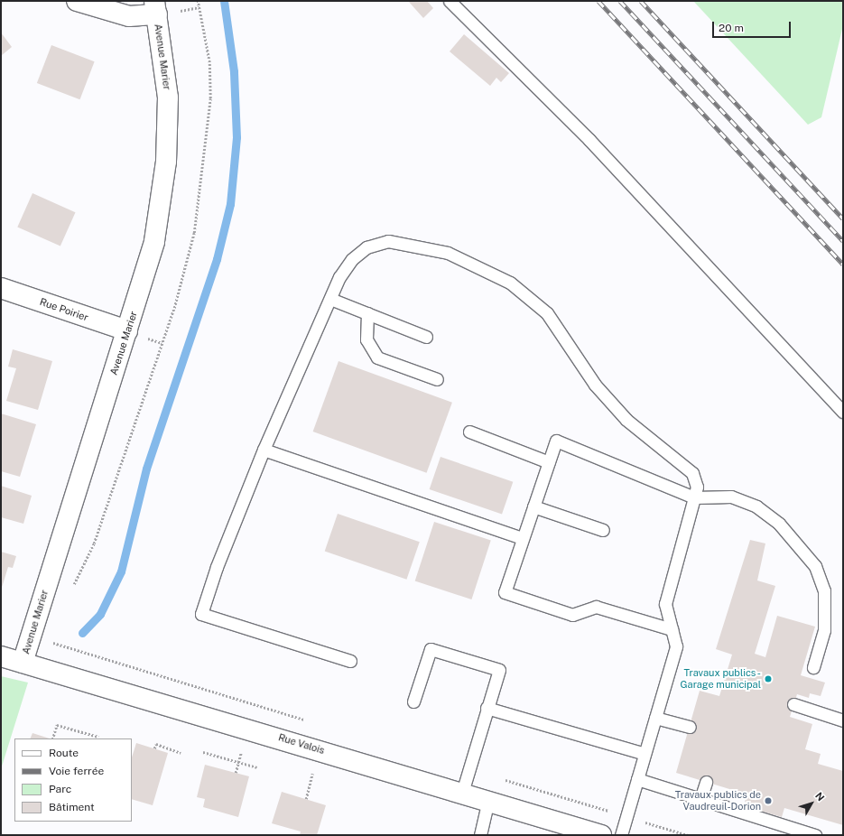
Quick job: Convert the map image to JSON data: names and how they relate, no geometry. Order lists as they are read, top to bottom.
{
  "streets": {
    "street": ["Avenue Marier", "Rue Poirier", "Rue Valois"]
  },
  "crossings": [
    ["Avenue Marier", "Rue Poirier"],
    ["Avenue Marier", "Rue Valois"]
  ],
  "places": ["Travaux publics - Garage municipal", "Travaux publics de Vaudreuil-Dorion"],
  "legend": [
    "Route",
    "Voie ferrée",
    "Parc",
    "Bâtiment"
  ],
  "scale_bar": "20 m",
  "north": "top right"
}
